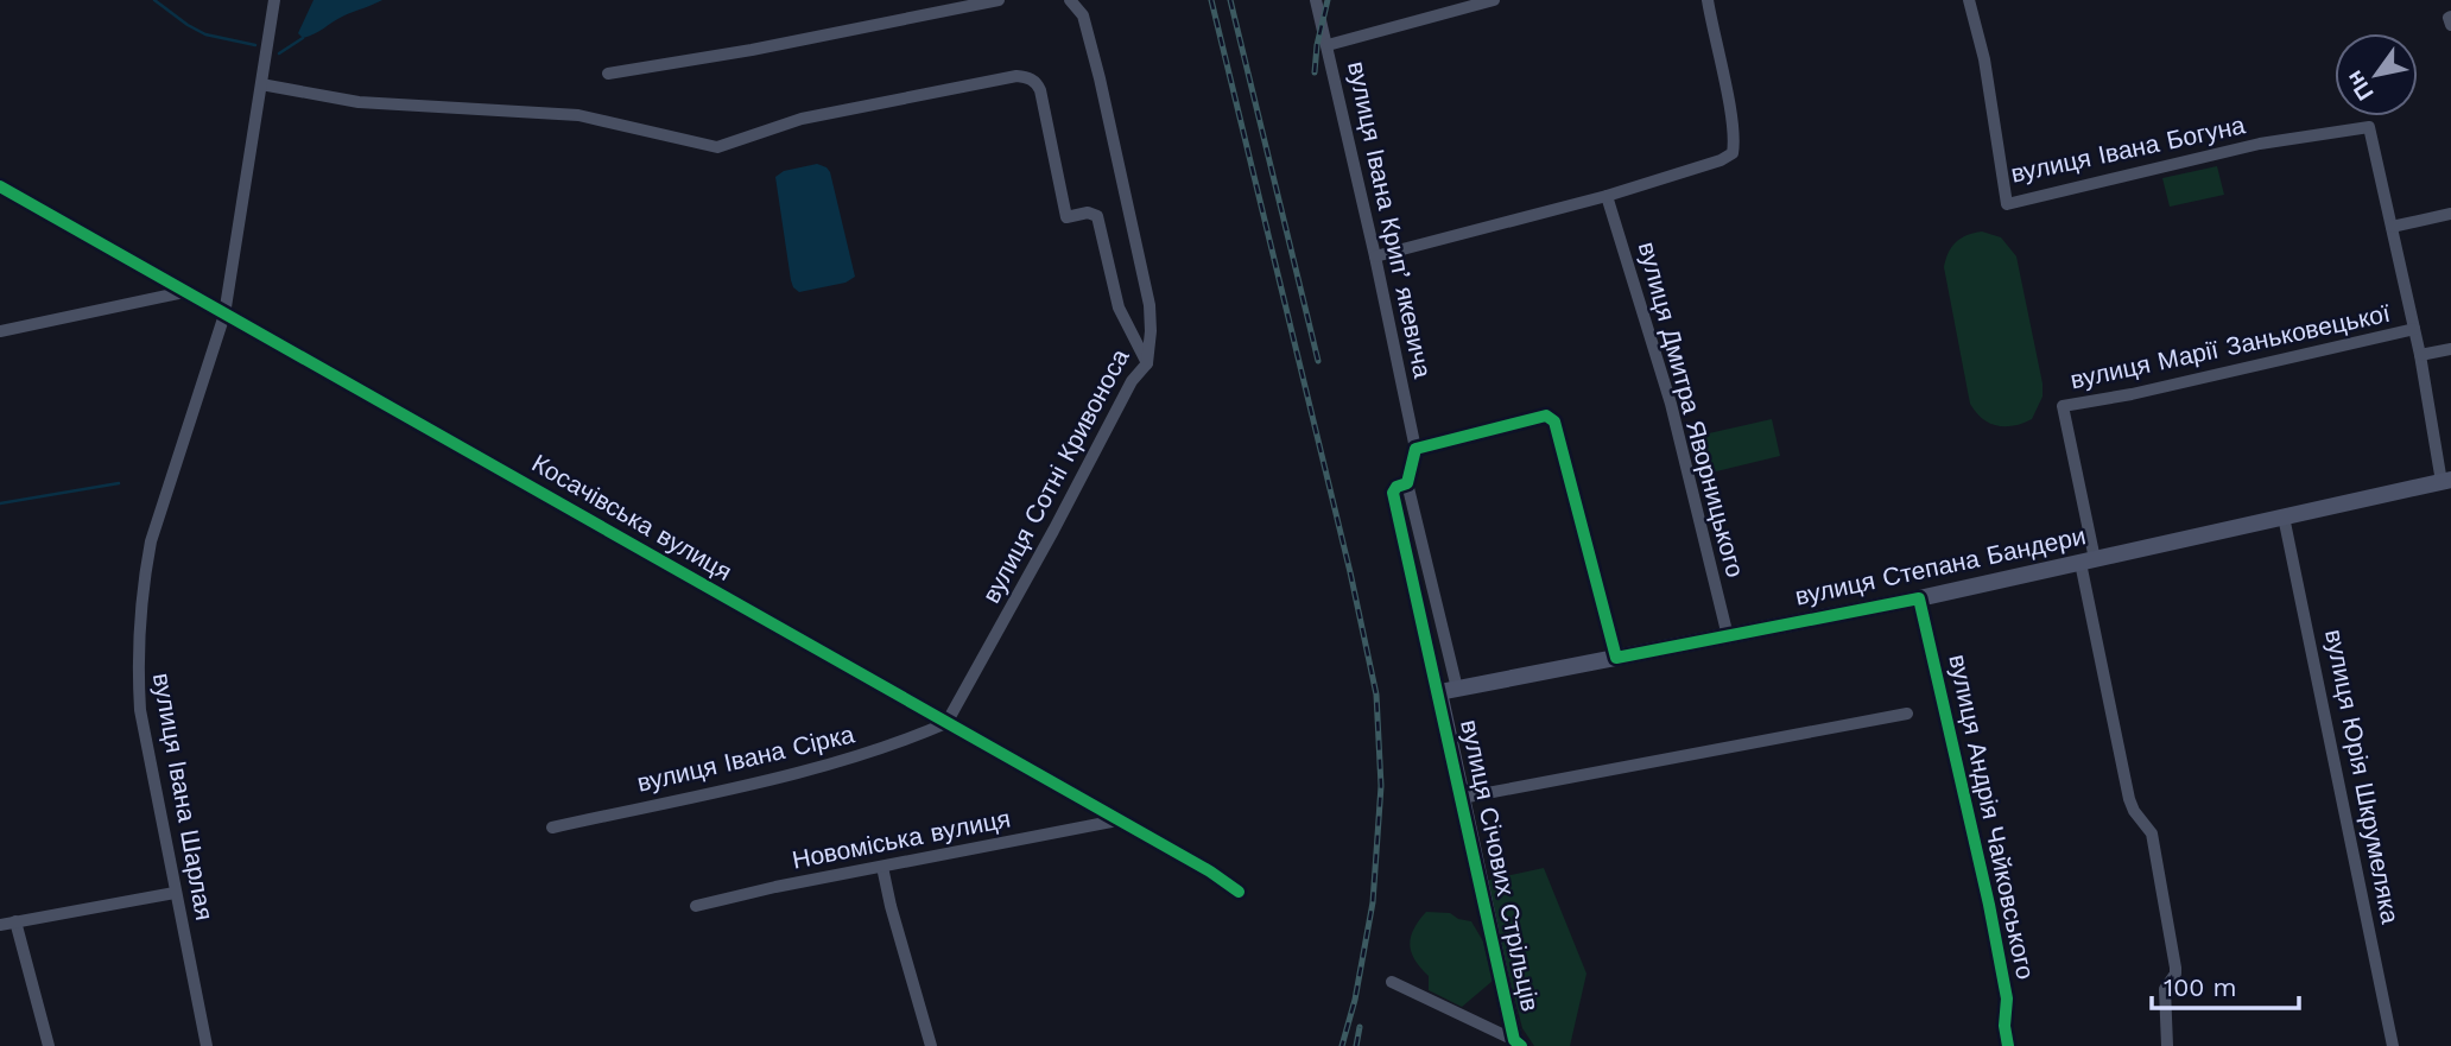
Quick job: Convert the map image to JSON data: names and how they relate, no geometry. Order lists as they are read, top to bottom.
{
  "streets": {
    "street": [
      "вулиця Івана Богуна",
      "вулиця Івана Крипʼякевича",
      "вулиця Марії Заньковецької",
      "вулиця Дмитра Яворницького",
      "вулиця Сотні Кривоноса",
      "Косачівська вулиця",
      "вулиця Степана Бандери",
      "вулиця Івана Сірка",
      "вулиця Юрія Шкрумеляка",
      "вулиця Івана Шарлая",
      "вулиця Андрія Чайковського",
      "Новоміська вулиця",
      "вулиця Січових Стрільців"
    ]
  },
  "crossings": [
    ["вулиця Марії Заньковецької", "вулиця Степана Бандери"],
    ["вулиця Дмитра Яворницького", "вулиця Степана Бандери"],
    ["вулиця Сотні Кривоноса", "Косачівська вулиця"],
    ["вулиця Сотні Кривоноса", "вулиця Івана Сірка"],
    ["Косачівська вулиця", "вулиця Івана Сірка"],
    ["Косачівська вулиця", "вулиця Івана Шарлая"],
    ["Косачівська вулиця", "Новоміська вулиця"],
    ["вулиця Степана Бандери", "вулиця Юрія Шкрумеляка"],
    ["вулиця Степана Бандери", "вулиця Андрія Чайковського"],
    ["вулиця Степана Бандери", "вулиця Січових Стрільців"]
  ],
  "scale_bar": "100 m",
  "north": "bottom left"
}
